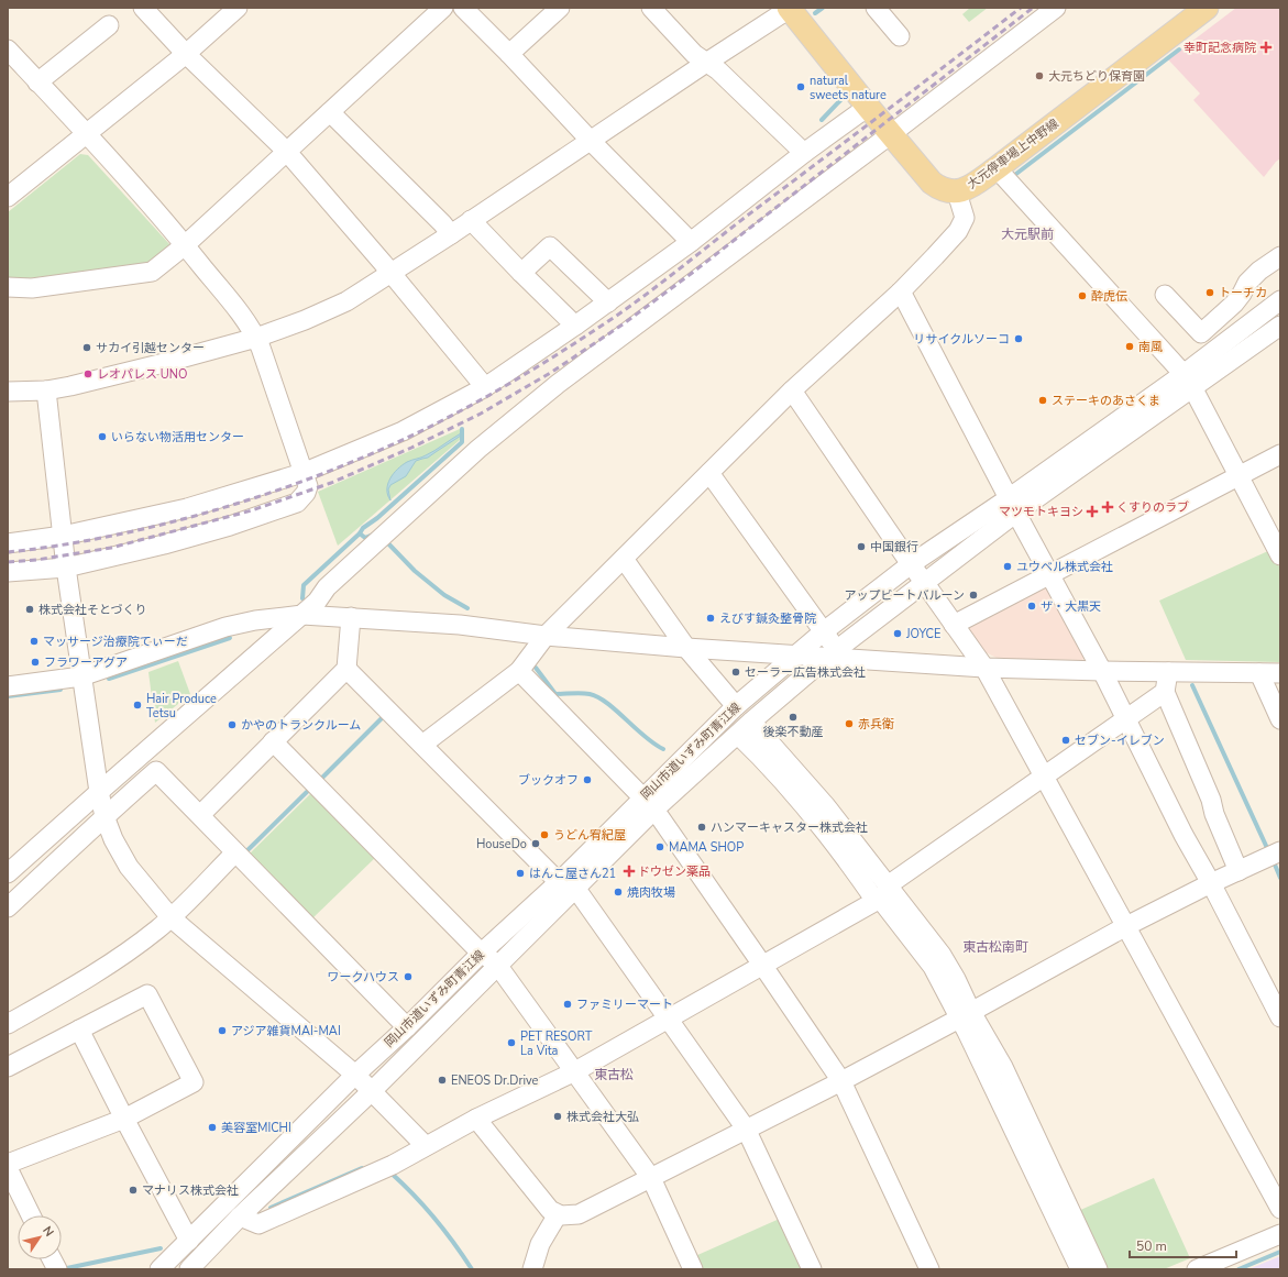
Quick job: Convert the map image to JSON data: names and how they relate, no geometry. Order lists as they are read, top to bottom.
{
  "streets": {
    "main road": ["大元停車場上中野線"],
    "street": ["岡山市道いずみ町青江線"]
  },
  "districts": ["大元駅前", "東古松南町", "東古松"],
  "places": {
    "health": [
      "幸町記念病院",
      "くすりのラブ",
      "マツモトキヨシ",
      "ドウゼン薬品"
    ],
    "other": [
      "大元ちどり保育園",
      "natural sweets nature",
      "トーチカ",
      "酔虎伝",
      "リサイクルソーコ",
      "南風",
      "サカイ引越センター",
      "レオパレス UNO",
      "ステーキのあさくま",
      "いらない物活用センター",
      "中国銀行",
      "ユウベル株式会社",
      "アップビートバルーン",
      "ザ・大黒天",
      "株式会社そとづくり",
      "えびす鍼灸整骨院",
      "JOYCE",
      "マッサージ治療院てぃーだ",
      "フラワーアグア",
      "セーラー広告株式会社",
      "Hair Produce Tetsu",
      "後楽不動産",
      "赤兵衛",
      "かやのトランクルーム",
      "セブン-イレブン",
      "ブックオフ",
      "ハンマーキャスター株式会社",
      "うどん宥紀屋",
      "HouseDo",
      "MAMA SHOP",
      "はんこ屋さん21",
      "焼肉牧場",
      "ワークハウス",
      "ファミリーマート",
      "アジア雑貨MAI-MAI",
      "PET RESORT La Vita",
      "ENEOS Dr.Drive",
      "株式会社大弘",
      "美容室MICHI",
      "マナリス株式会社"
    ]
  },
  "scale_bar": "50 m",
  "north": "top right"
}
